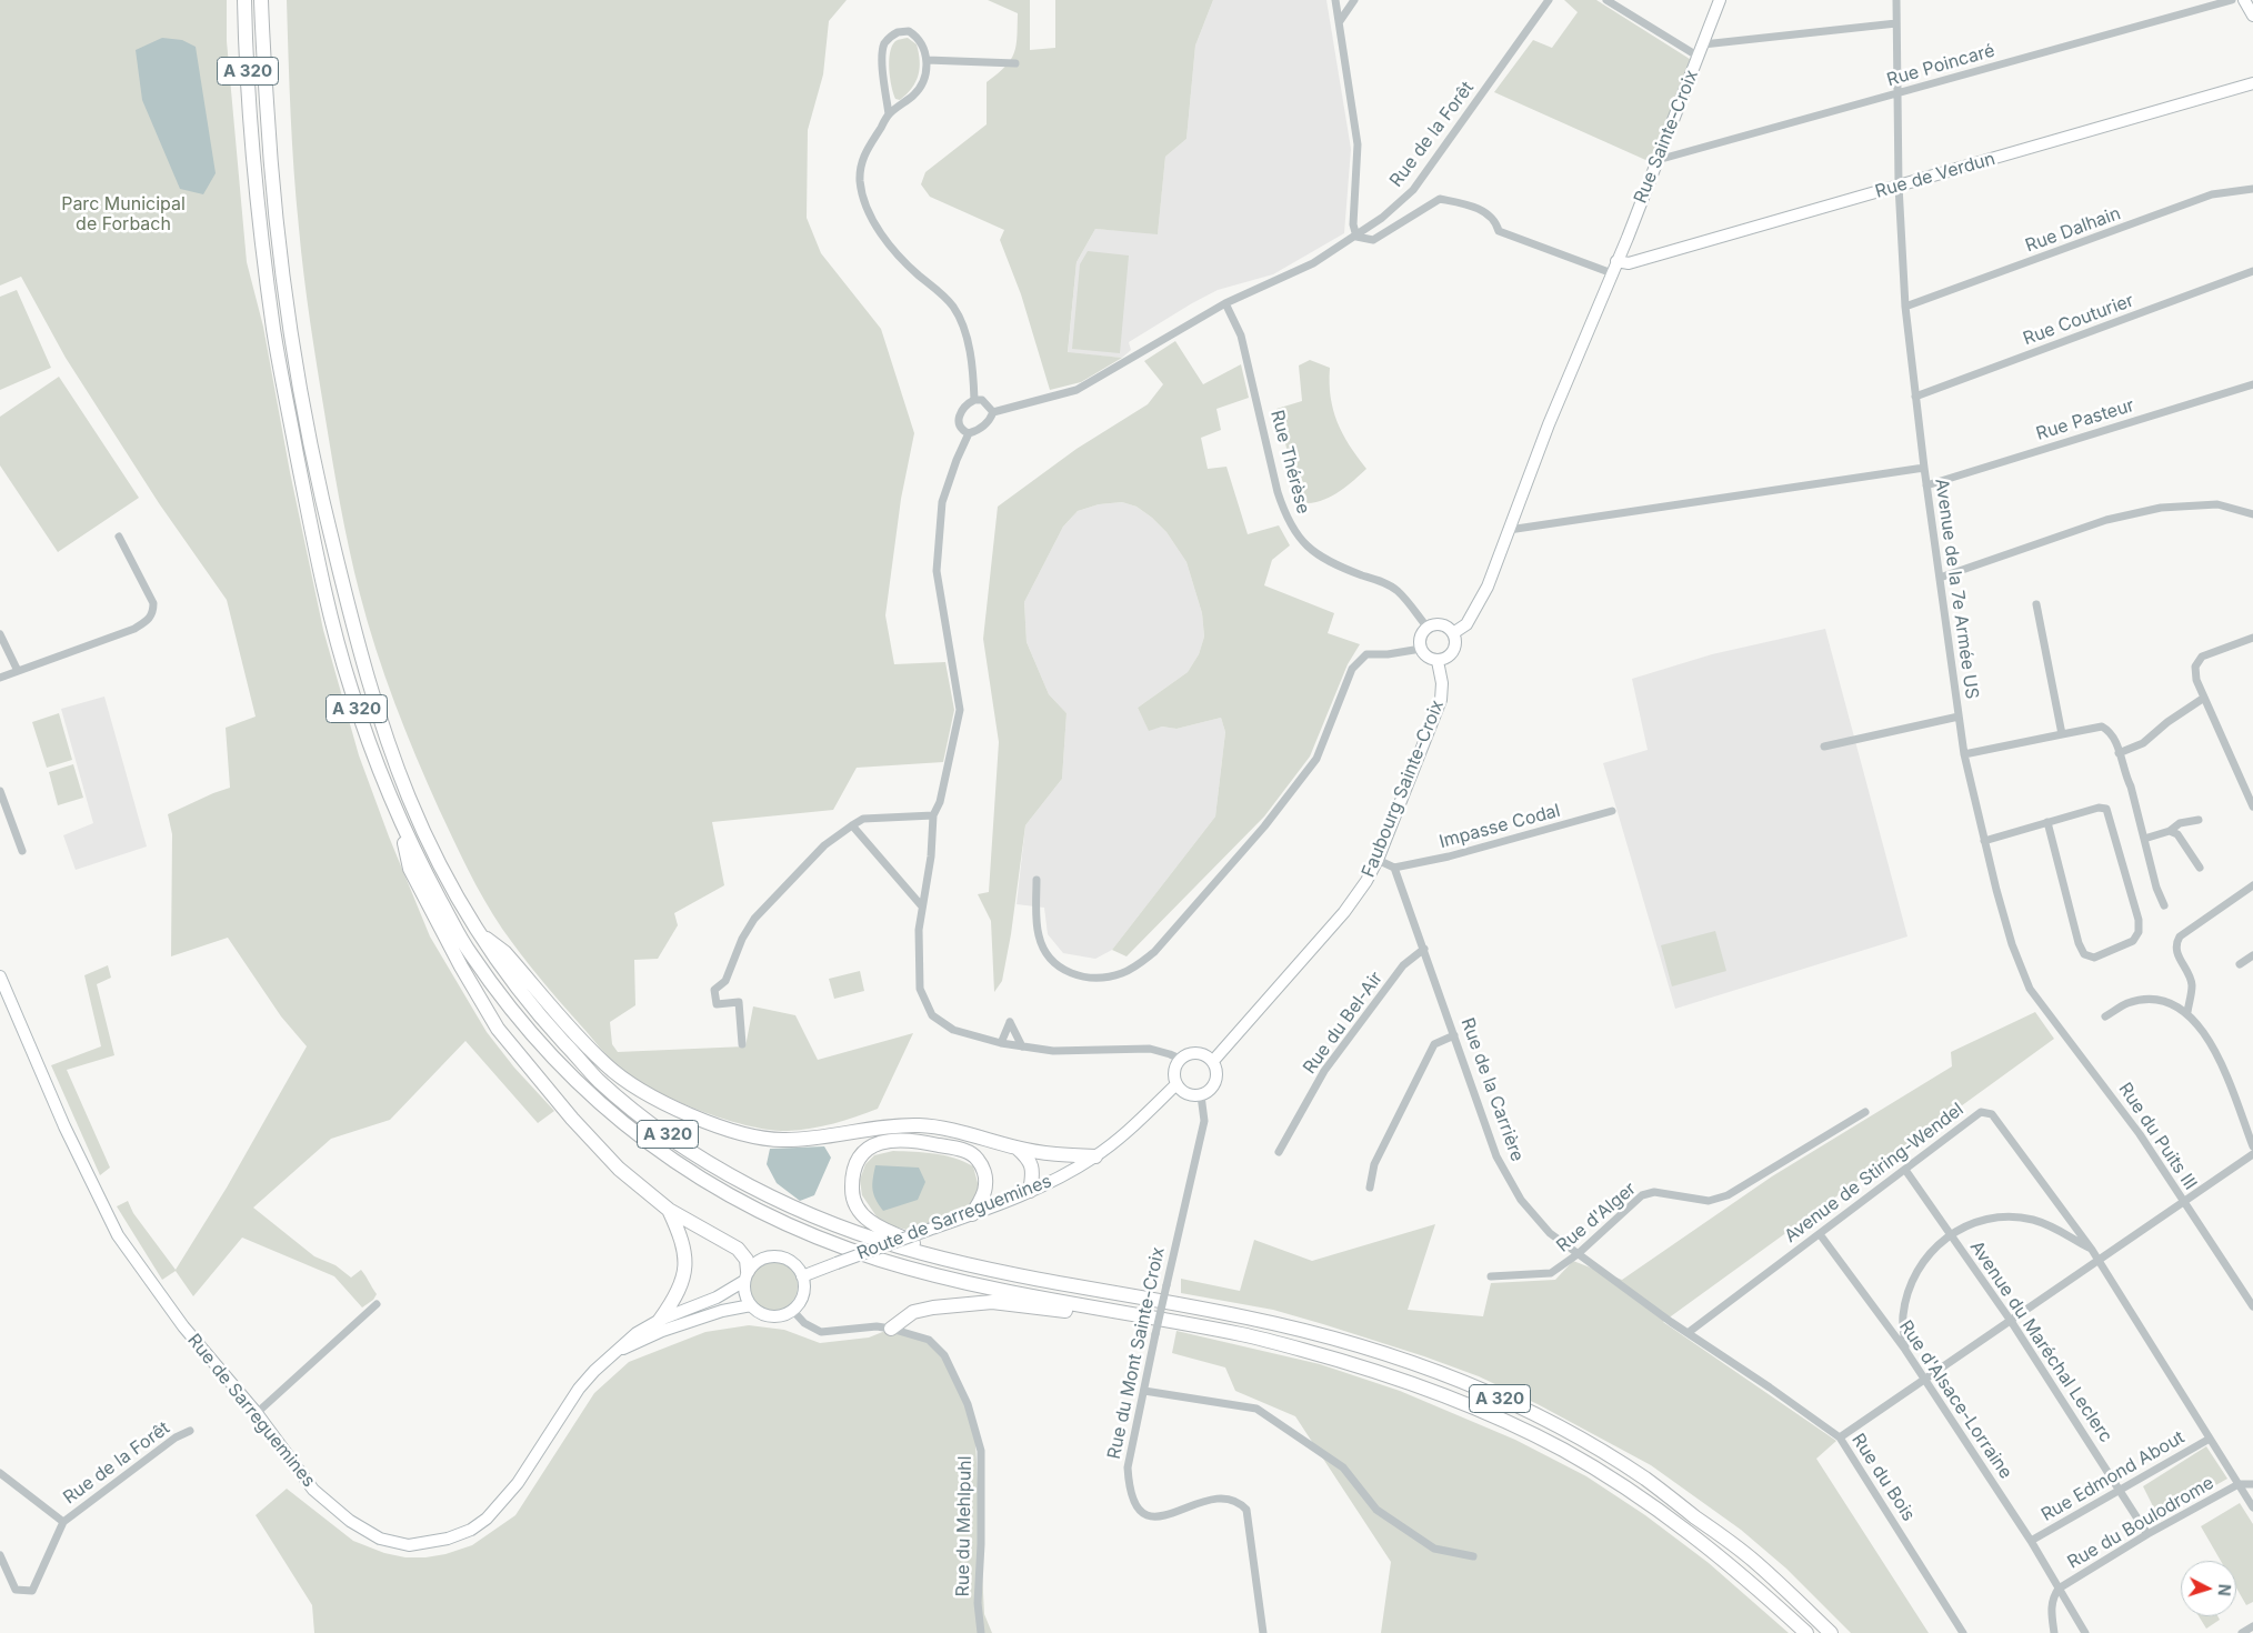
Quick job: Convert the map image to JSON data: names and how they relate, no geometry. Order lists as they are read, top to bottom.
{
  "streets": {
    "highway": ["A 320"],
    "main road": [
      "Rue Sainte-Croix",
      "Rue de Verdun",
      "Faubourg Sainte-Croix",
      "Route de Sarreguemines",
      "Rue de Sarreguemines"
    ],
    "street": [
      "Rue Poincaré",
      "Rue de la Forêt",
      "Rue Dalhain",
      "Rue Couturier",
      "Rue Pasteur",
      "Rue Thérèse",
      "Avenue de la 7e Armée US",
      "Impasse Codal",
      "Rue du Bel-Air",
      "Rue de la Carrière",
      "Rue du Puits III",
      "Avenue de Stiring-Wendel",
      "Rue d'Alger",
      "Avenue du Maréchal Leclerc",
      "Rue du Mont Sainte-Croix",
      "Rue d'Alsace-Lorraine",
      "Rue Edmond About",
      "Rue du Bois",
      "Rue du Boulodrome",
      "Rue du Mehlpuhl"
    ]
  },
  "crossings": [
    ["Rue Poincaré", "Rue Sainte-Croix"],
    ["Rue Poincaré", "Avenue de la 7e Armée US"],
    ["Rue de la Forêt", "Rue Thérèse"],
    ["Rue Sainte-Croix", "Rue de Verdun"],
    ["Rue de Verdun", "Avenue de la 7e Armée US"],
    ["Rue Dalhain", "Avenue de la 7e Armée US"],
    ["Rue Couturier", "Avenue de la 7e Armée US"],
    ["Rue Pasteur", "Avenue de la 7e Armée US"],
    ["Rue Thérèse", "Faubourg Sainte-Croix"],
    ["Avenue de la 7e Armée US", "Rue du Puits III"],
    ["Faubourg Sainte-Croix", "Route de Sarreguemines"],
    ["Faubourg Sainte-Croix", "Rue du Mont Sainte-Croix"],
    ["Impasse Codal", "Rue de la Carrière"],
    ["Rue du Bel-Air", "Rue de la Carrière"],
    ["Rue de la Carrière", "Avenue de Stiring-Wendel"],
    ["Rue de la Carrière", "Rue d'Alger"],
    ["Rue de la Carrière", "Rue du Bois"],
    ["Avenue de Stiring-Wendel", "Avenue du Maréchal Leclerc"],
    ["Avenue de Stiring-Wendel", "Rue d'Alsace-Lorraine"],
    ["Avenue de Stiring-Wendel", "Rue Edmond About"],
    ["Avenue de Stiring-Wendel", "Rue du Bois"],
    ["Avenue de Stiring-Wendel", "Rue du Boulodrome"],
    ["Route de Sarreguemines", "Rue du Mont Sainte-Croix"],
    ["Route de Sarreguemines", "Rue du Mehlpuhl"],
    ["Avenue du Maréchal Leclerc", "Rue Edmond About"],
    ["Avenue du Maréchal Leclerc", "Rue du Boulodrome"],
    ["Rue d'Alsace-Lorraine", "Rue Edmond About"],
    ["Rue d'Alsace-Lorraine", "Rue du Boulodrome"]
  ],
  "parks": ["Parc Municipal de Forbach"],
  "north": "right"
}
